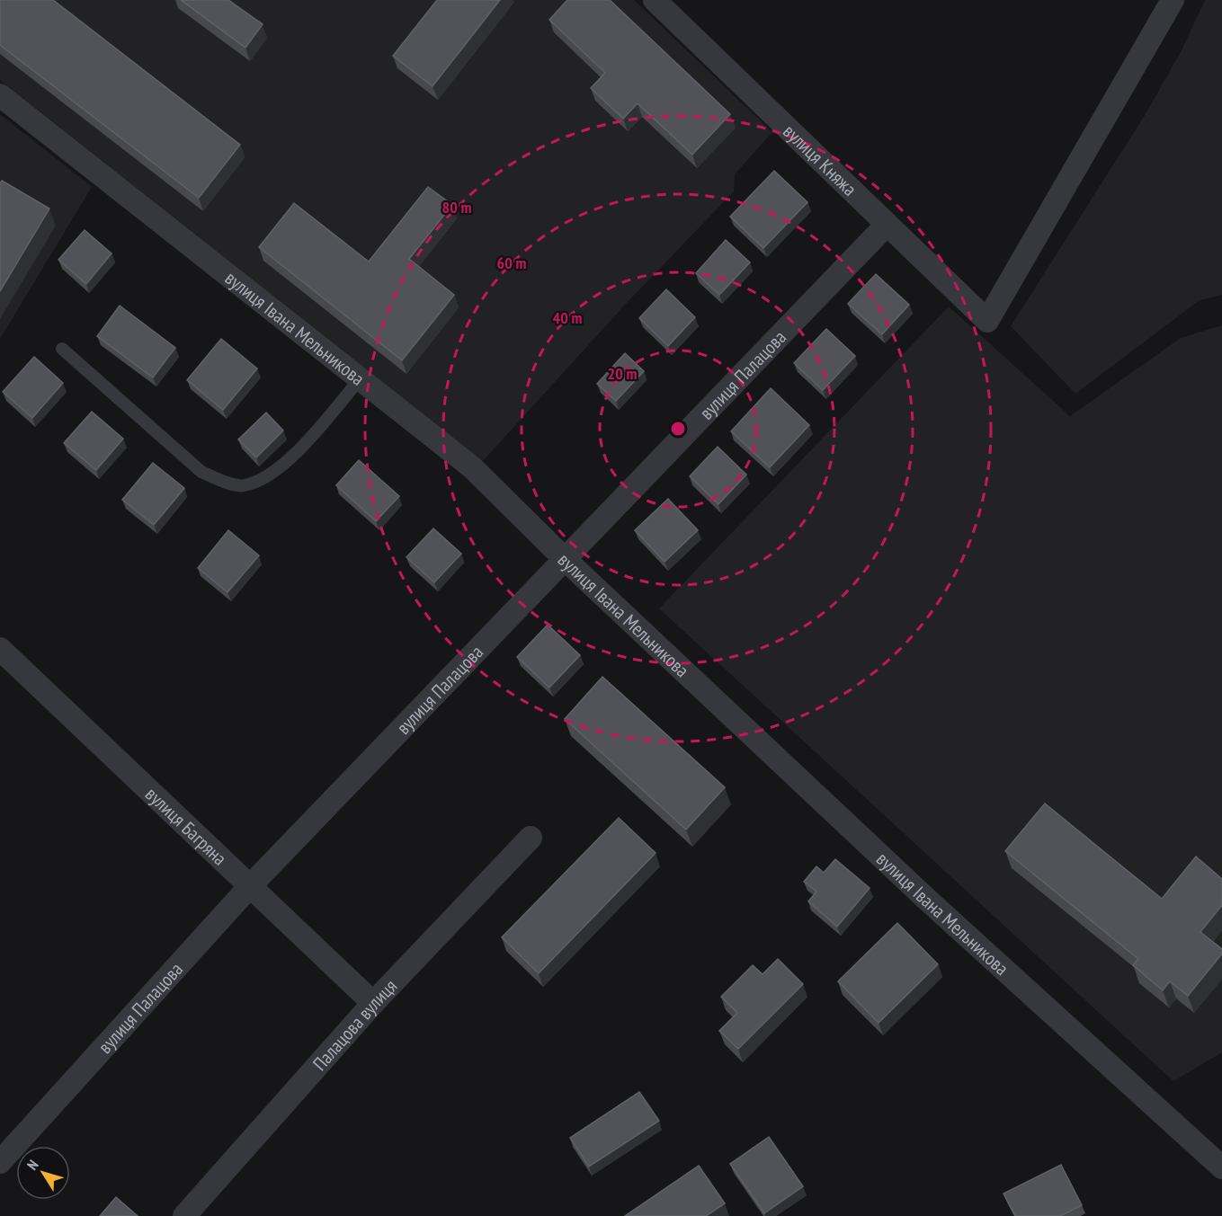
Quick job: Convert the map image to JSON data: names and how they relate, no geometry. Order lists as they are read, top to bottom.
{
  "streets": {
    "street": [
      "вулиця Княжа",
      "вулиця Івана Мельникова",
      "вулиця Палацова",
      "вулиця Багряна",
      "Палацова вулиця"
    ]
  },
  "crossings": [
    ["вулиця Княжа", "вулиця Палацова"],
    ["вулиця Івана Мельникова", "вулиця Палацова"],
    ["вулиця Палацова", "вулиця Багряна"],
    ["вулиця Багряна", "Палацова вулиця"]
  ],
  "north": "top left",
  "rings": [
    "80 m",
    "60 m",
    "40 m",
    "20 m"
  ]
}
